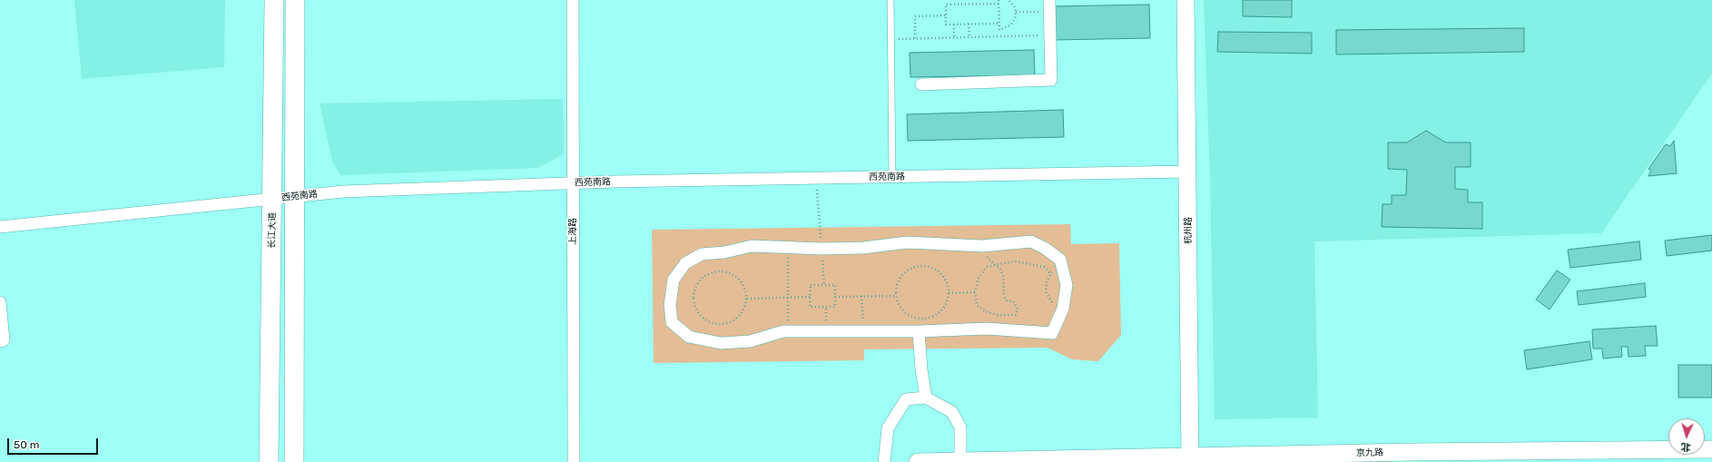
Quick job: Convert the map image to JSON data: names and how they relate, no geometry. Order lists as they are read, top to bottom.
{
  "streets": {
    "main road": ["长江大道", "杭州路", "京九路"],
    "street": ["西苑南路", "上海路"]
  },
  "crossings": [
    ["西苑南路", "长江大道"],
    ["西苑南路", "杭州路"],
    ["西苑南路", "上海路"],
    ["杭州路", "京九路"]
  ],
  "scale_bar": "50 m",
  "north": "bottom"
}
